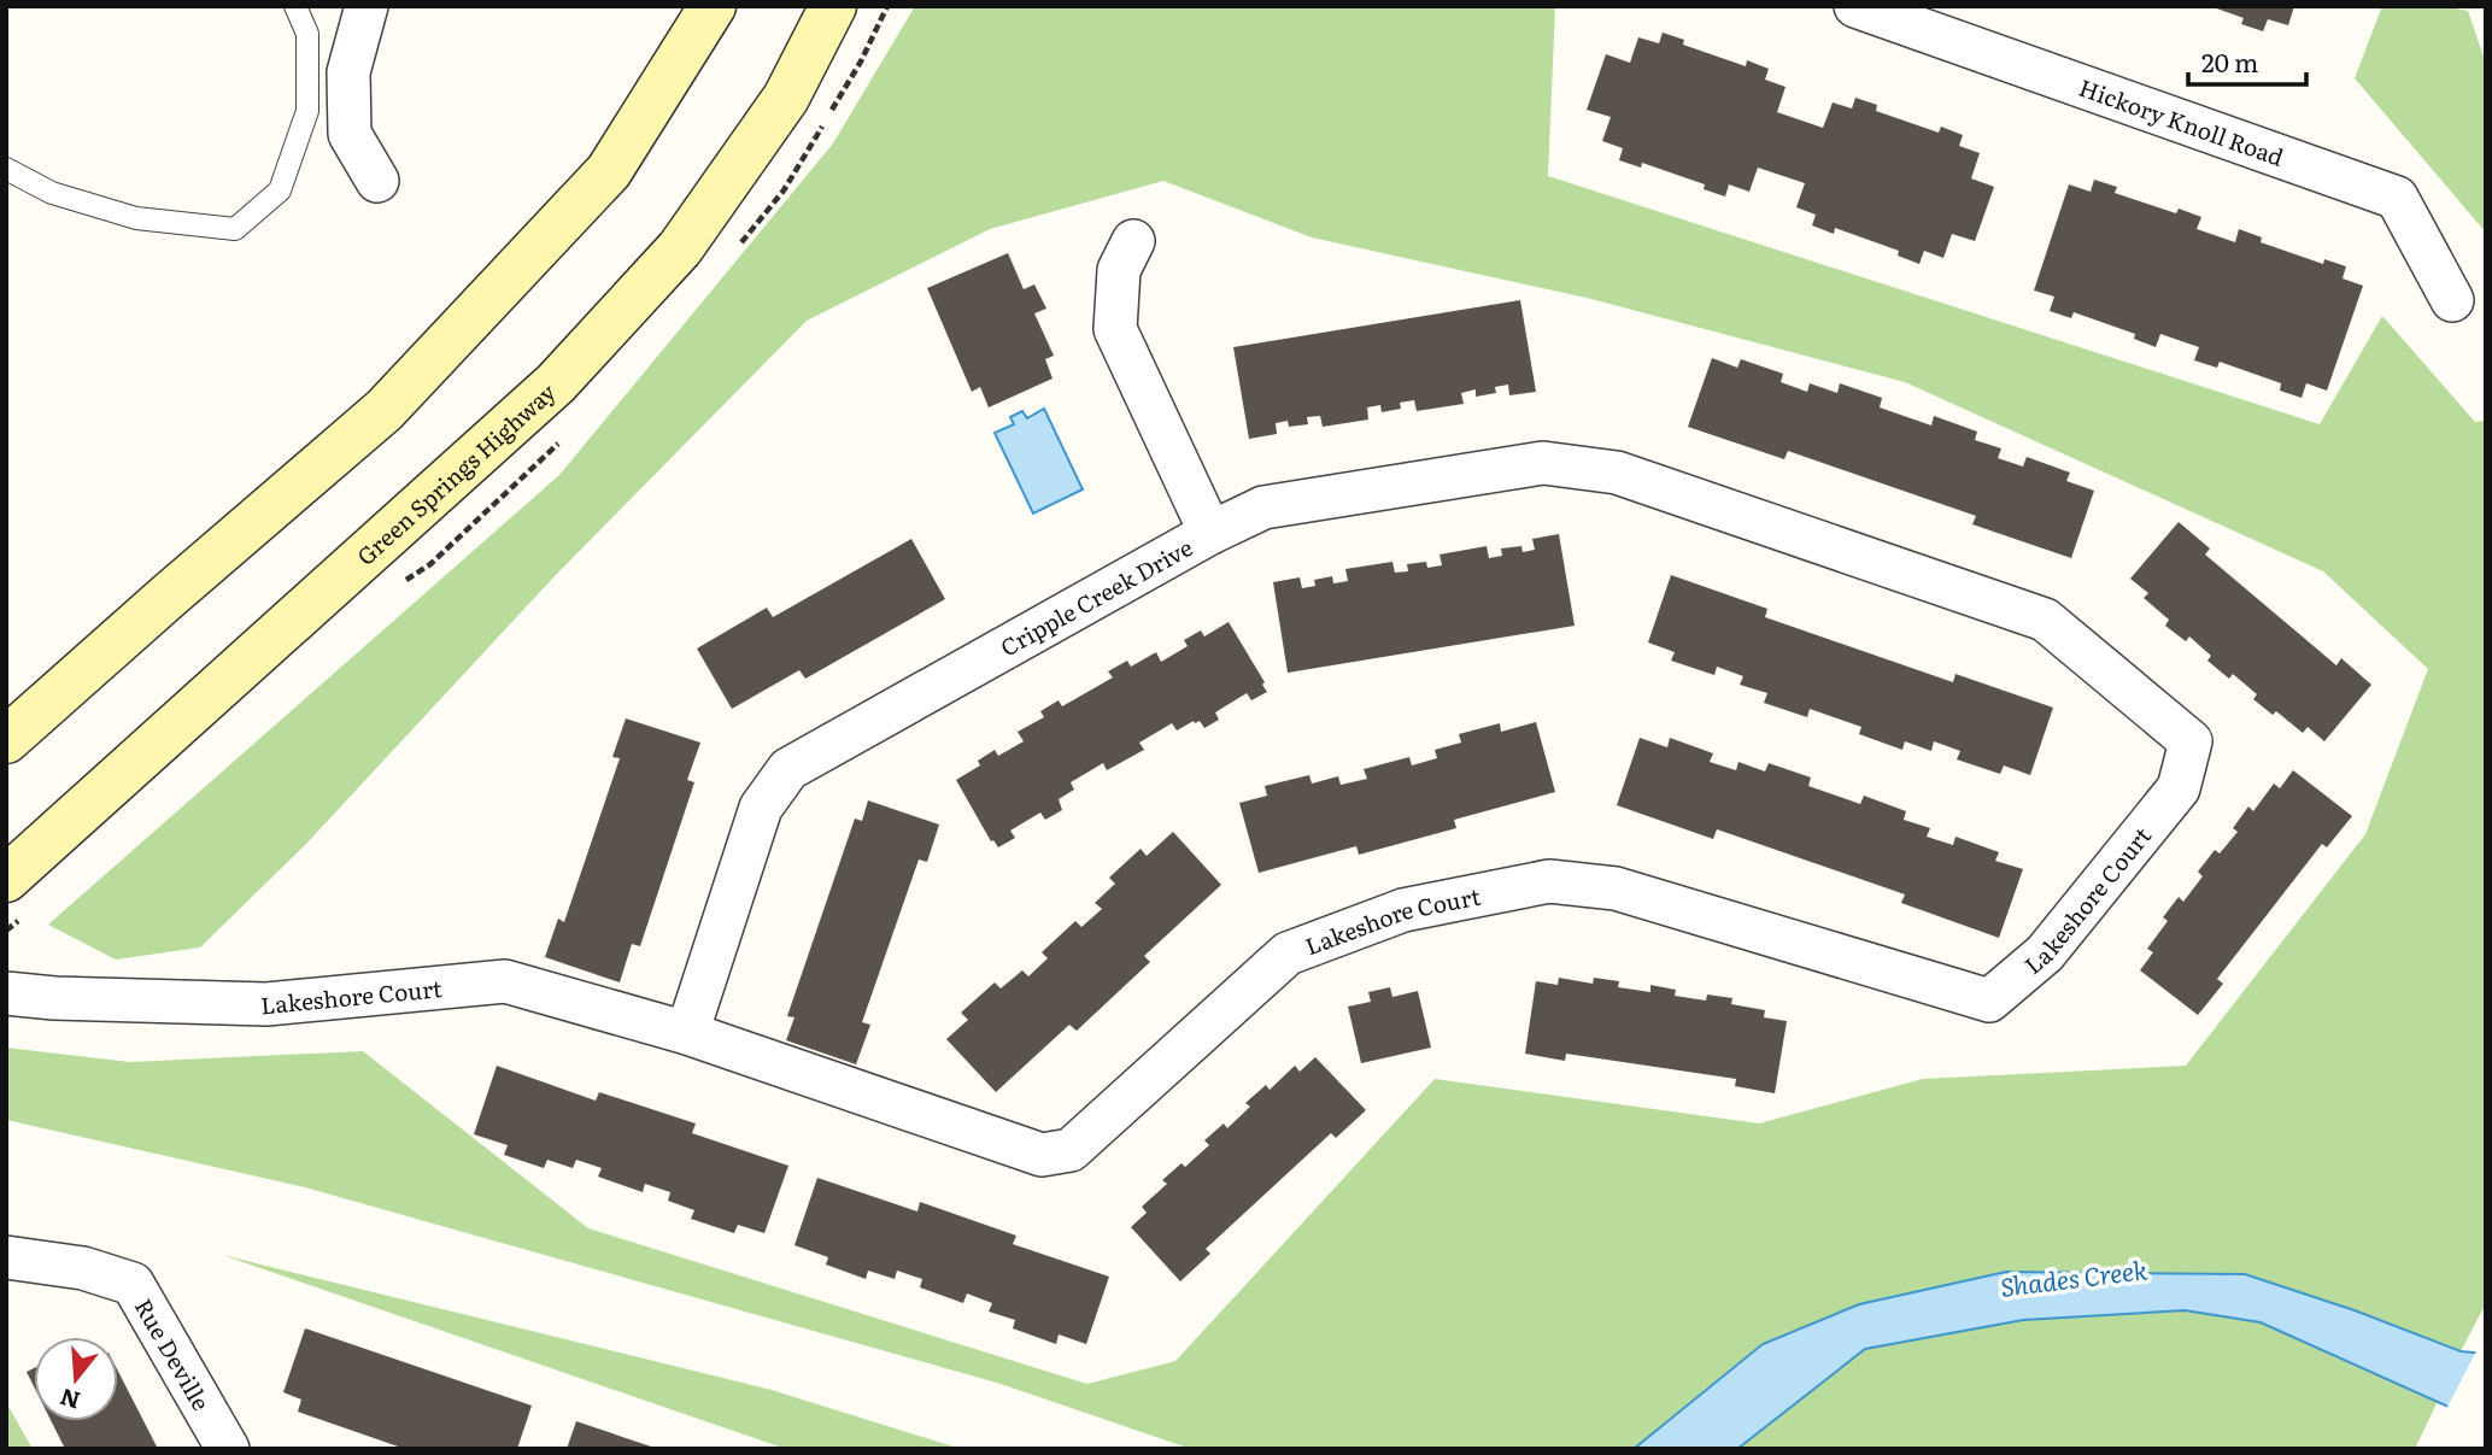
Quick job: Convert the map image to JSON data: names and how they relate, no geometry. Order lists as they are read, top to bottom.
{
  "streets": {
    "main road": ["Green Springs Highway"],
    "street": [
      "Hickory Knoll Road",
      "Cripple Creek Drive",
      "Lakeshore Court",
      "Rue Deville"
    ]
  },
  "crossings": [
    ["Cripple Creek Drive", "Lakeshore Court"]
  ],
  "water": ["Shades Creek"],
  "scale_bar": "20 m",
  "north": "bottom"
}
